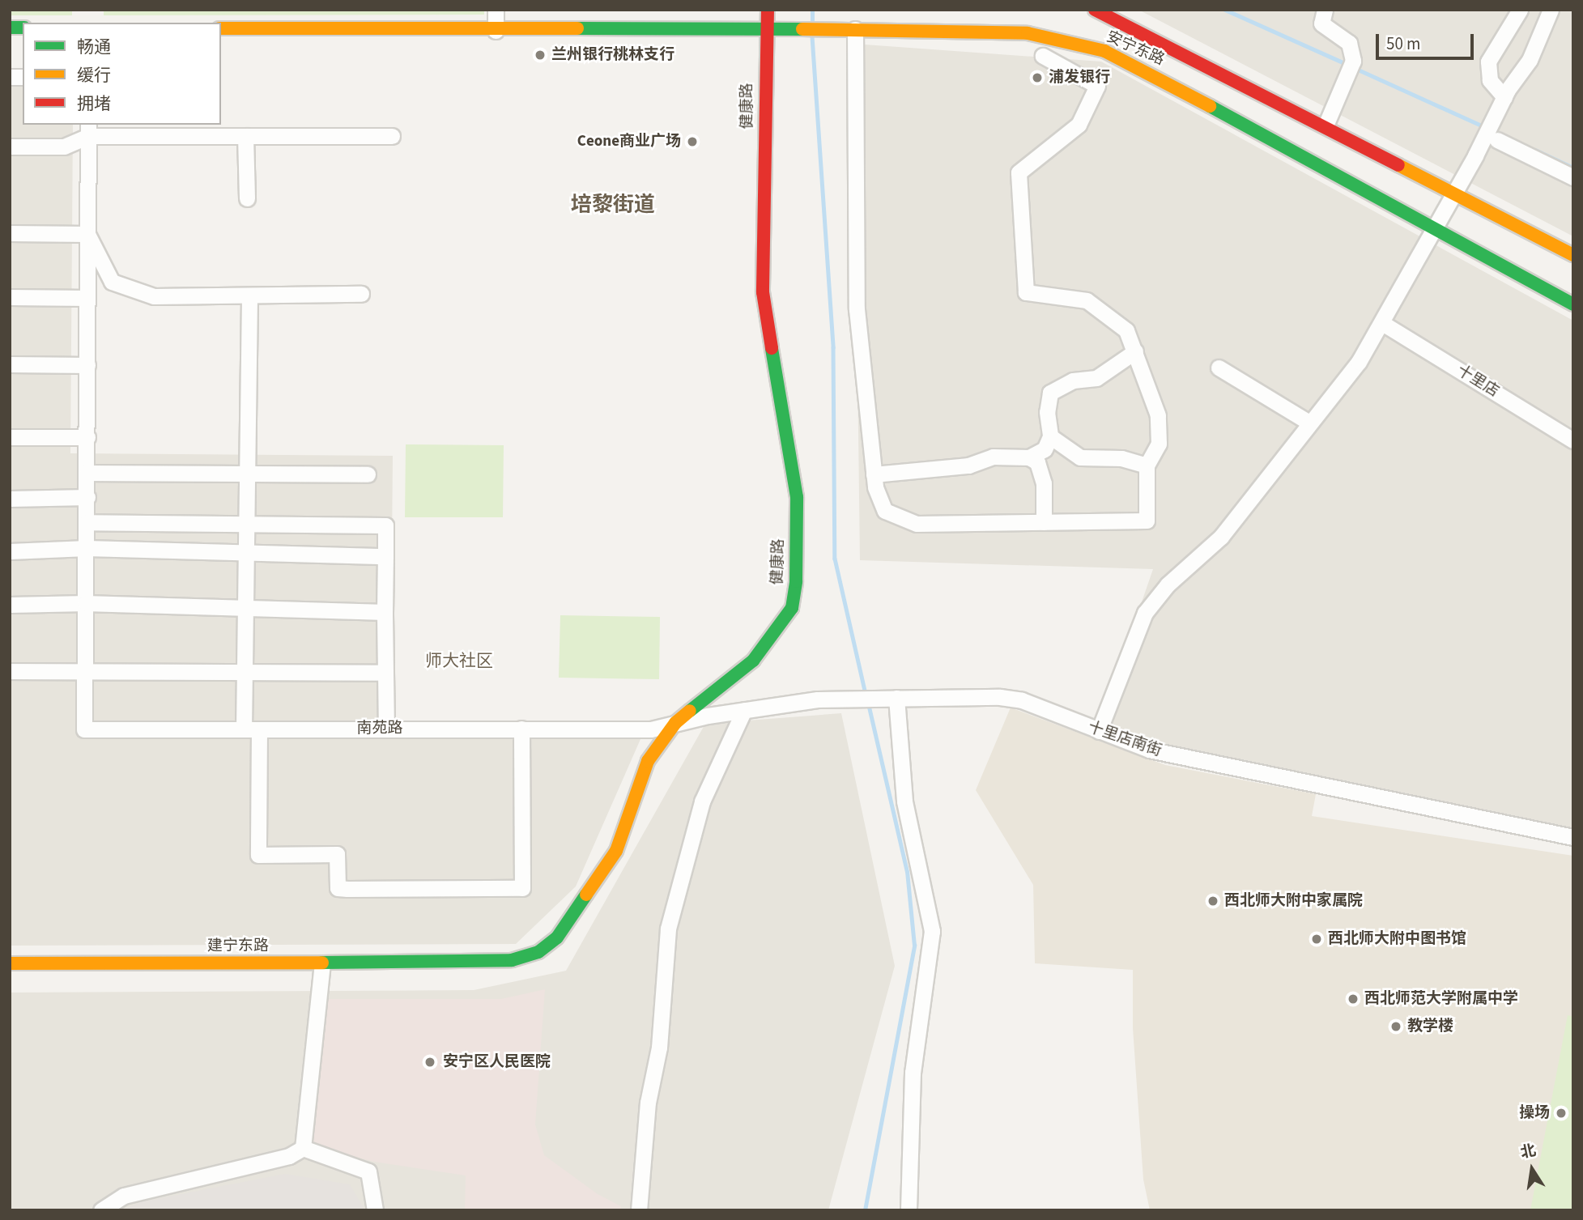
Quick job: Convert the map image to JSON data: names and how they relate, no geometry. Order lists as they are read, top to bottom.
{
  "streets": {
    "main road": ["安宁东路", "健康路", "建宁东路"],
    "street": ["十里店", "南苑路", "十里店南街"]
  },
  "crossings": [
    ["安宁东路", "健康路"],
    ["健康路", "南苑路"],
    ["健康路", "十里店南街"],
    ["健康路", "建宁东路"],
    ["南苑路", "十里店南街"]
  ],
  "districts": ["培黎街道", "师大社区"],
  "places": [
    "兰州银行桃林支行",
    "浦发银行",
    "Ceone商业广场",
    "西北师大附中家属院",
    "西北师大附中图书馆",
    "西北师范大学附属中学",
    "教学楼",
    "安宁区人民医院",
    "操场"
  ],
  "legend": ["畅通", "缓行", "拥堵"],
  "scale_bar": "50 m",
  "north": "top"
}
